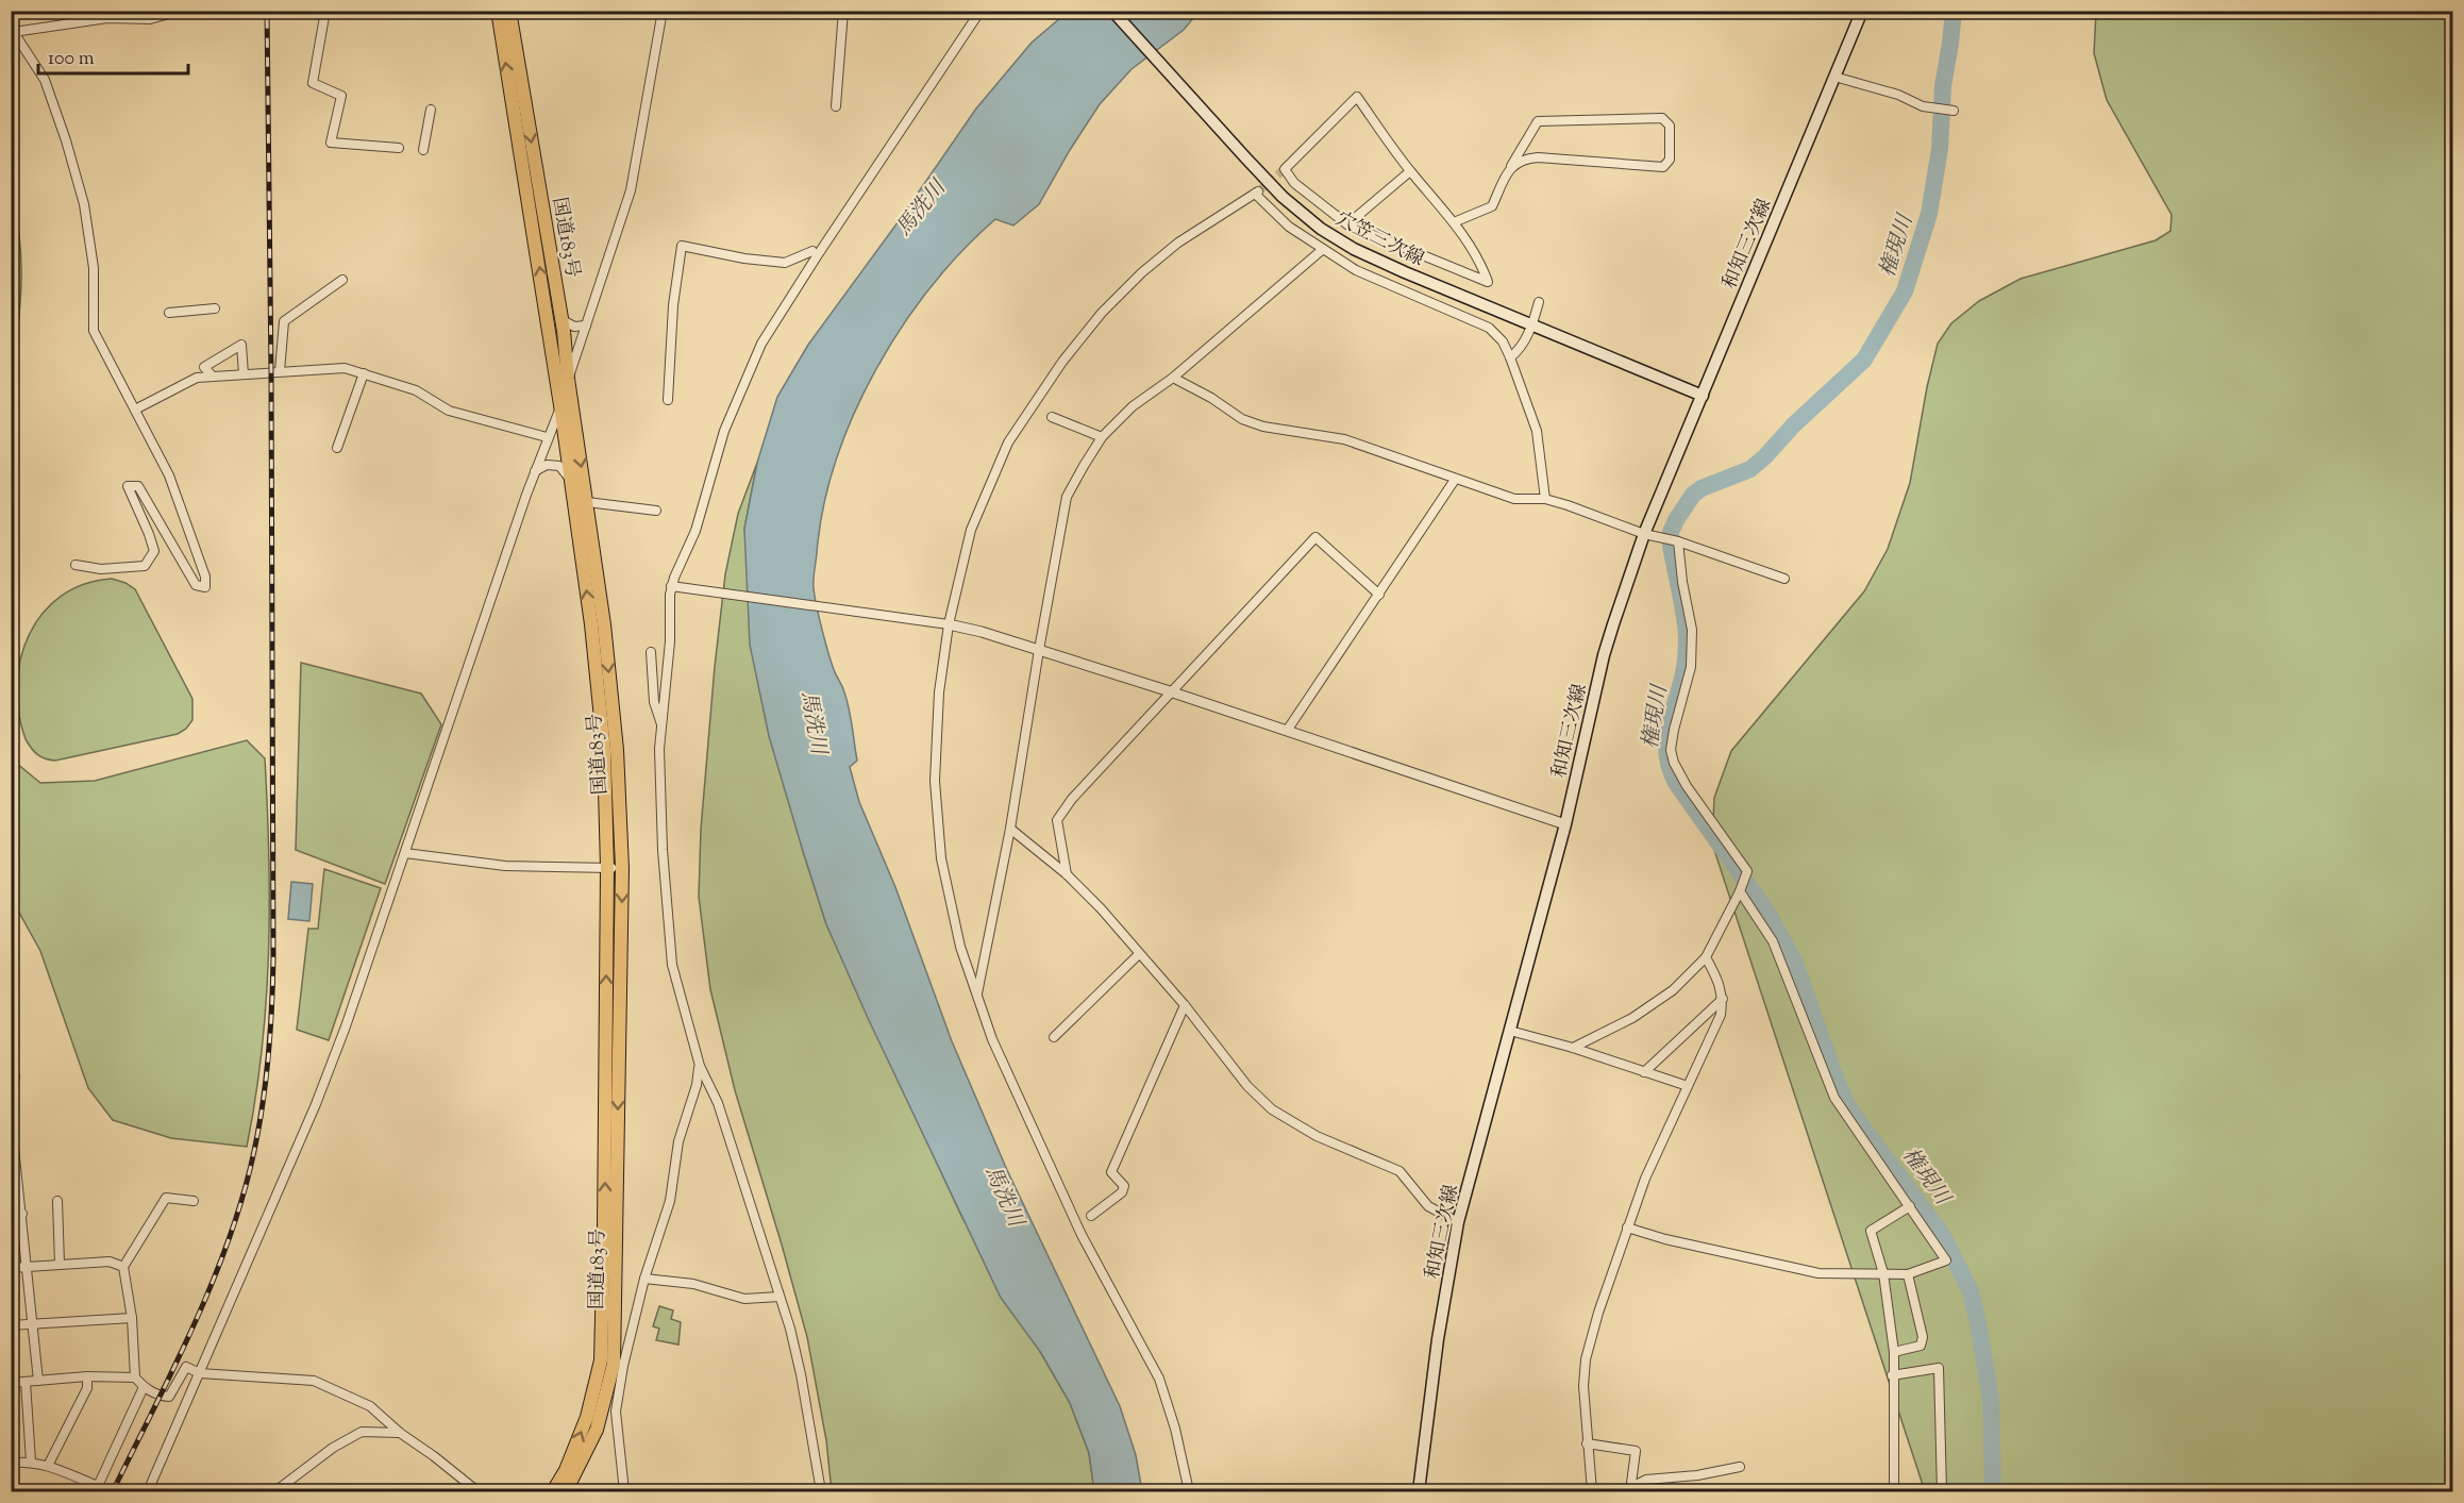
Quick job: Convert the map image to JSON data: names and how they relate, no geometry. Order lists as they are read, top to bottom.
{
  "streets": {
    "highway": ["国道183号"],
    "main road": ["穴笠三次線", "和知三次線"]
  },
  "crossings": [
    ["穴笠三次線", "和知三次線"]
  ],
  "water": ["馬洗川", "権現川"],
  "scale_bar": "100 m"
}
